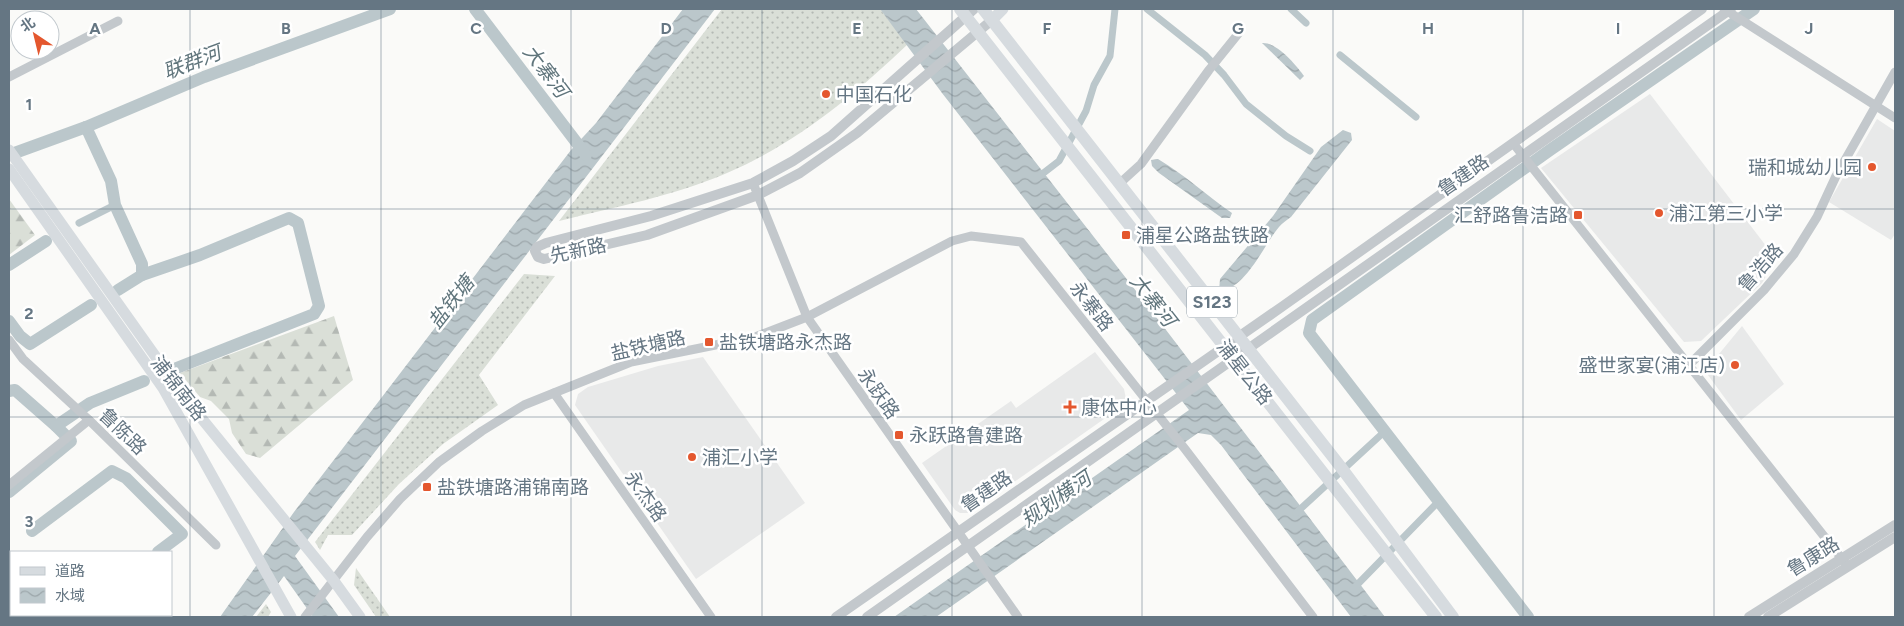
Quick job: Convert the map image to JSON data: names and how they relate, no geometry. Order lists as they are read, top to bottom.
{
  "streets": {
    "main road": ["S123", "浦星公路", "浦锦南路"],
    "street": [
      "鲁建路",
      "先新路",
      "鲁浩路",
      "永寨路",
      "盐铁塘路",
      "永跃路",
      "鲁陈路",
      "永杰路",
      "鲁康路"
    ]
  },
  "crossings": [
    ["鲁建路", "永寨路"],
    ["鲁建路", "浦星公路"],
    ["鲁建路", "永跃路"],
    ["先新路", "浦星公路"],
    ["先新路", "永跃路"],
    ["永寨路", "盐铁塘路"],
    ["盐铁塘路", "浦锦南路"],
    ["盐铁塘路", "永跃路"],
    ["盐铁塘路", "永杰路"]
  ],
  "water": [
    "联群河",
    "大寨河",
    "盐铁塘",
    "规划横河"
  ],
  "places": {
    "other": [
      "中国石化",
      "瑞和城幼儿园",
      "浦江第三小学",
      "盛世家宴(浦江店)",
      "浦汇小学"
    ],
    "transit": [
      "汇舒路鲁洁路",
      "浦星公路盐铁路",
      "盐铁塘路永杰路",
      "永跃路鲁建路",
      "盐铁塘路浦锦南路"
    ],
    "health": ["康体中心"]
  },
  "legend": ["道路", "水域"],
  "north": "top left",
  "grid": {
    "columns": [
      "A",
      "B",
      "C",
      "D",
      "E",
      "F",
      "G",
      "H",
      "I",
      "J"
    ],
    "rows": ["1", "2", "3"]
  }
}
